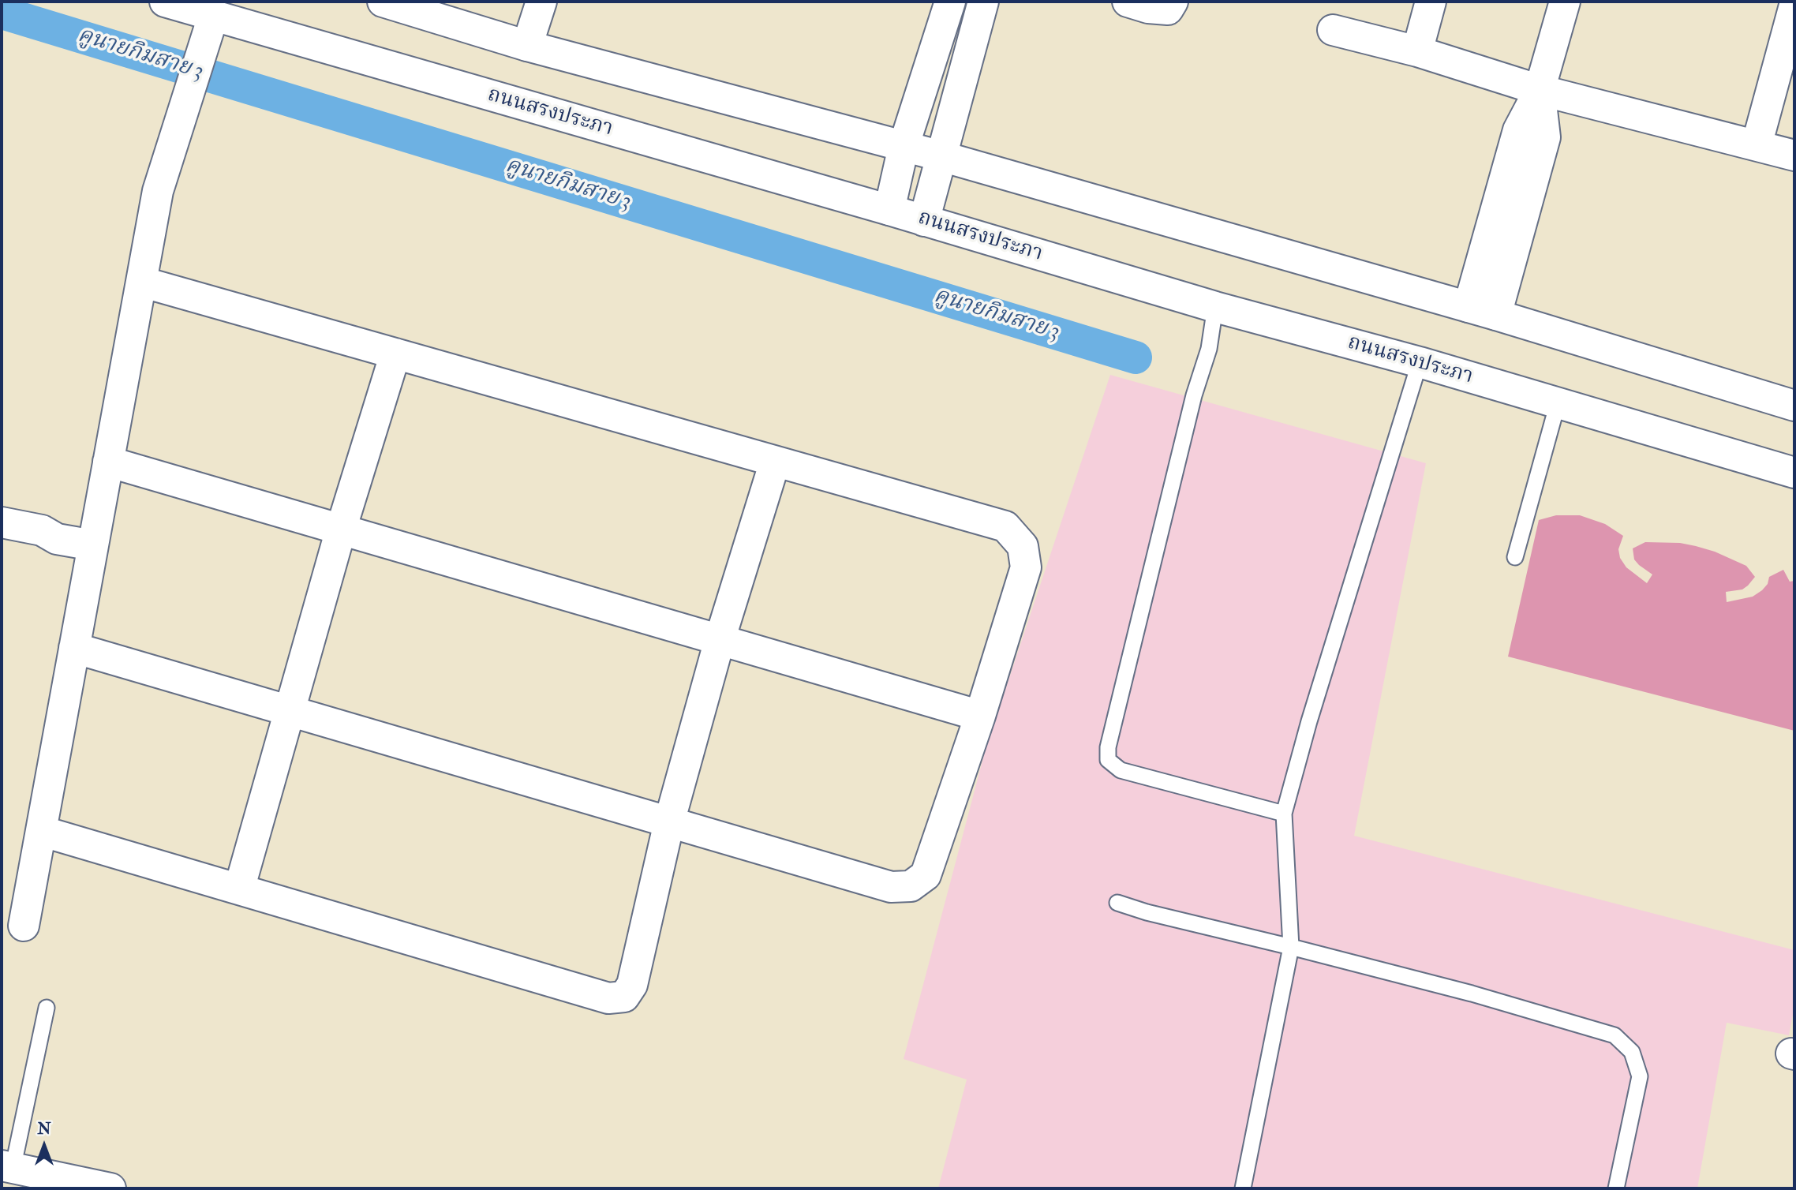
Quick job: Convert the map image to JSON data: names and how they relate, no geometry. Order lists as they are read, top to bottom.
{
  "streets": {
    "street": ["ถนนสรงประภา"]
  },
  "water": ["คูนายกิมสาย 3"],
  "north": "top"
}
